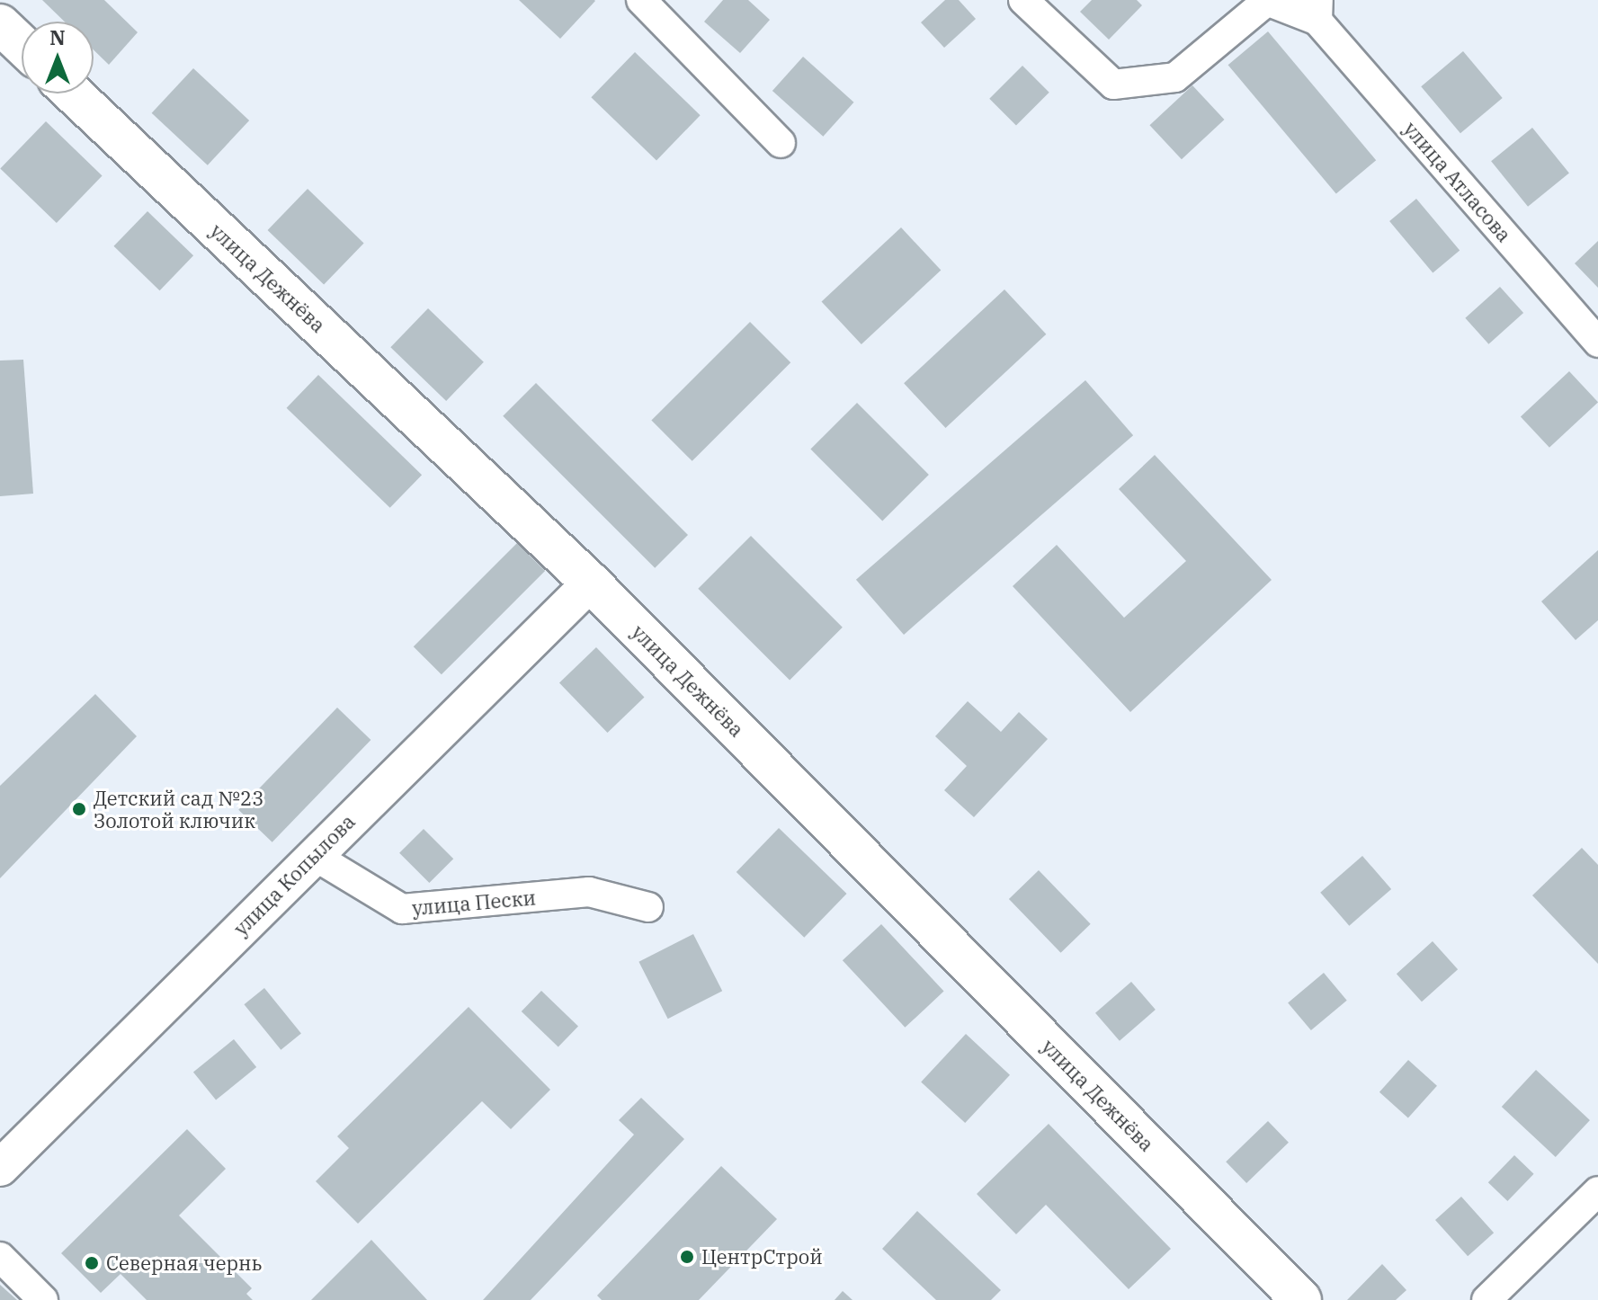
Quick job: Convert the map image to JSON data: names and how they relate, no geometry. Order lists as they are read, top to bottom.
{
  "streets": {
    "main road": ["улица Дежнёва"],
    "street": ["улица Атласова", "улица Копылова", "улица Пески"]
  },
  "crossings": [
    ["улица Дежнёва", "улица Копылова"],
    ["улица Копылова", "улица Пески"]
  ],
  "places": ["Детский сад №23 Золотой ключик", "ЦентрСтрой", "Северная чернь"],
  "north": "top"
}
